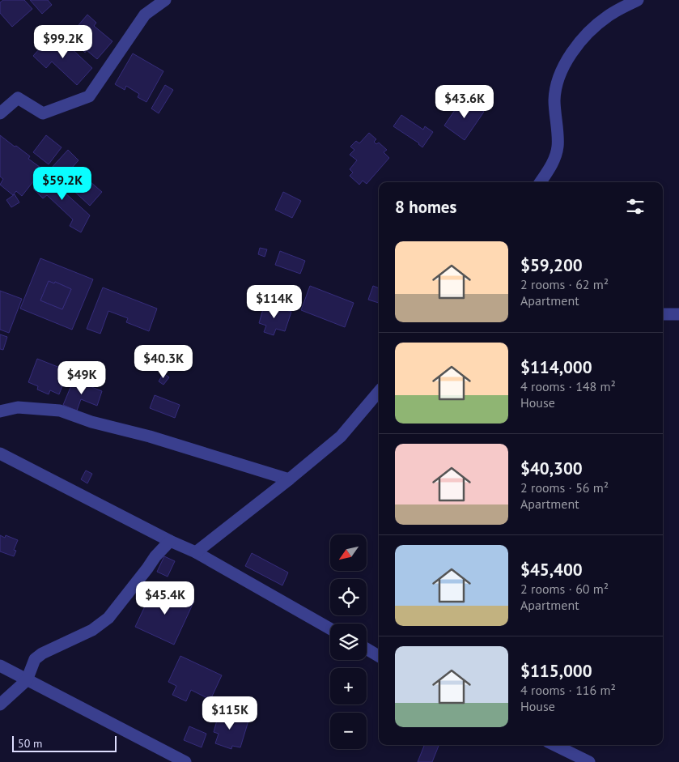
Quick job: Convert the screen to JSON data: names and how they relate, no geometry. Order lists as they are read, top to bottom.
{
  "scale_bar": "50 m",
  "north": "bottom left",
  "page": {
    "price": [
      "$99.2K",
      "$43.6K",
      "$59.2K",
      "$114K",
      "$40.3K",
      "$49K",
      "$45.4K",
      "$115K"
    ],
    "heading": "8 homes",
    "list": [
      {
        "name": "$59,200",
        "note": "2 rooms · 62 m² · Apartment"
      },
      {
        "name": "$114,000",
        "note": "4 rooms · 148 m² · House"
      },
      {
        "name": "$40,300",
        "note": "2 rooms · 56 m² · Apartment"
      },
      {
        "name": "$45,400",
        "note": "2 rooms · 60 m² · Apartment"
      },
      {
        "name": "$115,000",
        "note": "4 rooms · 116 m² · House"
      }
    ],
    "map_buttons": ["+", "−"],
    "scale": "50 m"
  }
}
